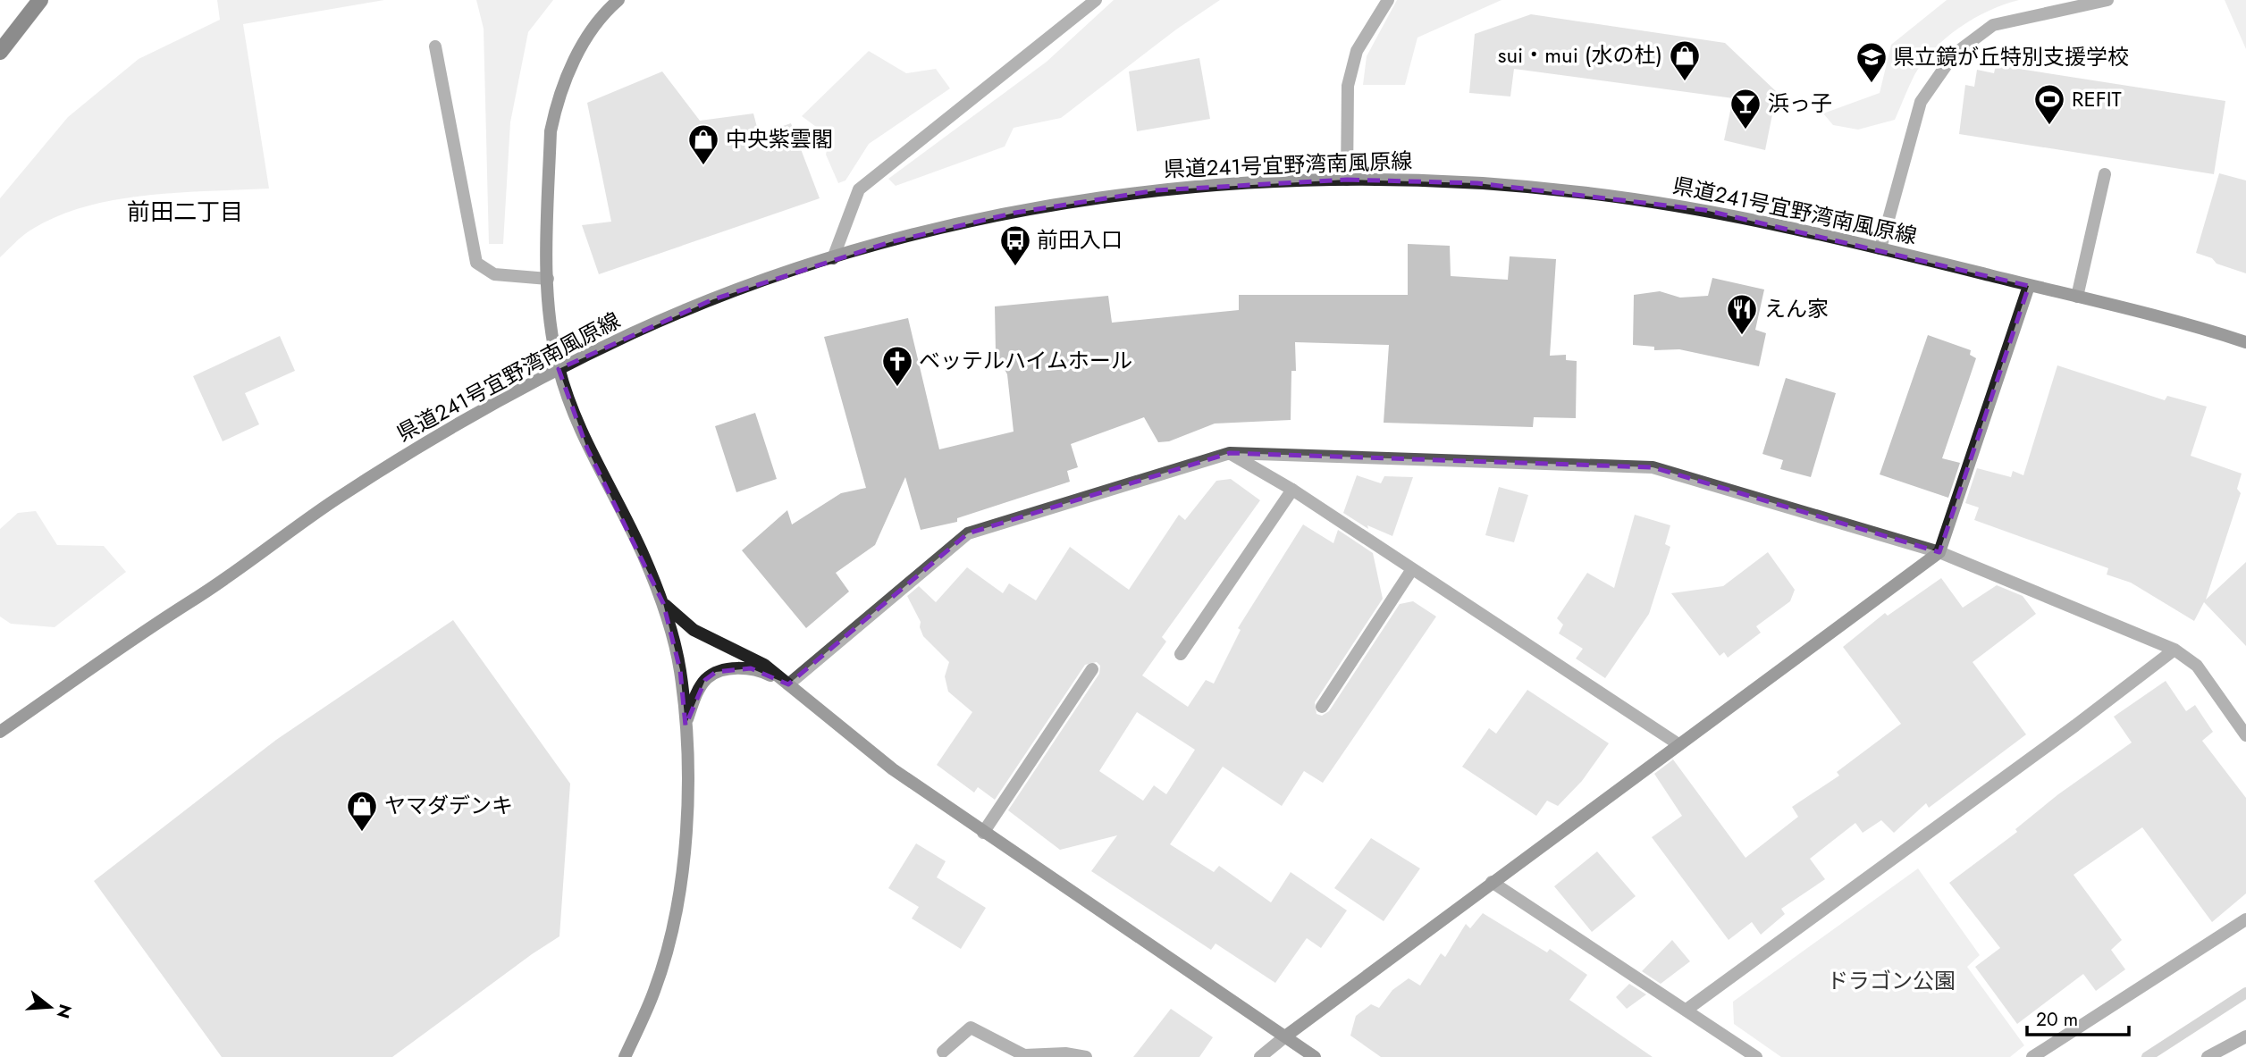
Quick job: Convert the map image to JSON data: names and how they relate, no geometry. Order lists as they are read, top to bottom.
{
  "streets": {
    "street": ["県道241号宜野湾南風原線"]
  },
  "districts": ["前田二丁目"],
  "parks": ["ドラゴン公園"],
  "places": {
    "shop": ["sui・mui (水の杜)", "中央紫雲閣", "ヤマダデンキ"],
    "school or university": ["県立鏡が丘特別支援学校"],
    "sports": ["REFIT"],
    "bar": ["浜っ子"],
    "bus stop": ["前田入口"],
    "restaurant": ["えん家"],
    "church": ["ベッテルハイムホール"]
  },
  "scale_bar": "20 m",
  "north": "right"
}
